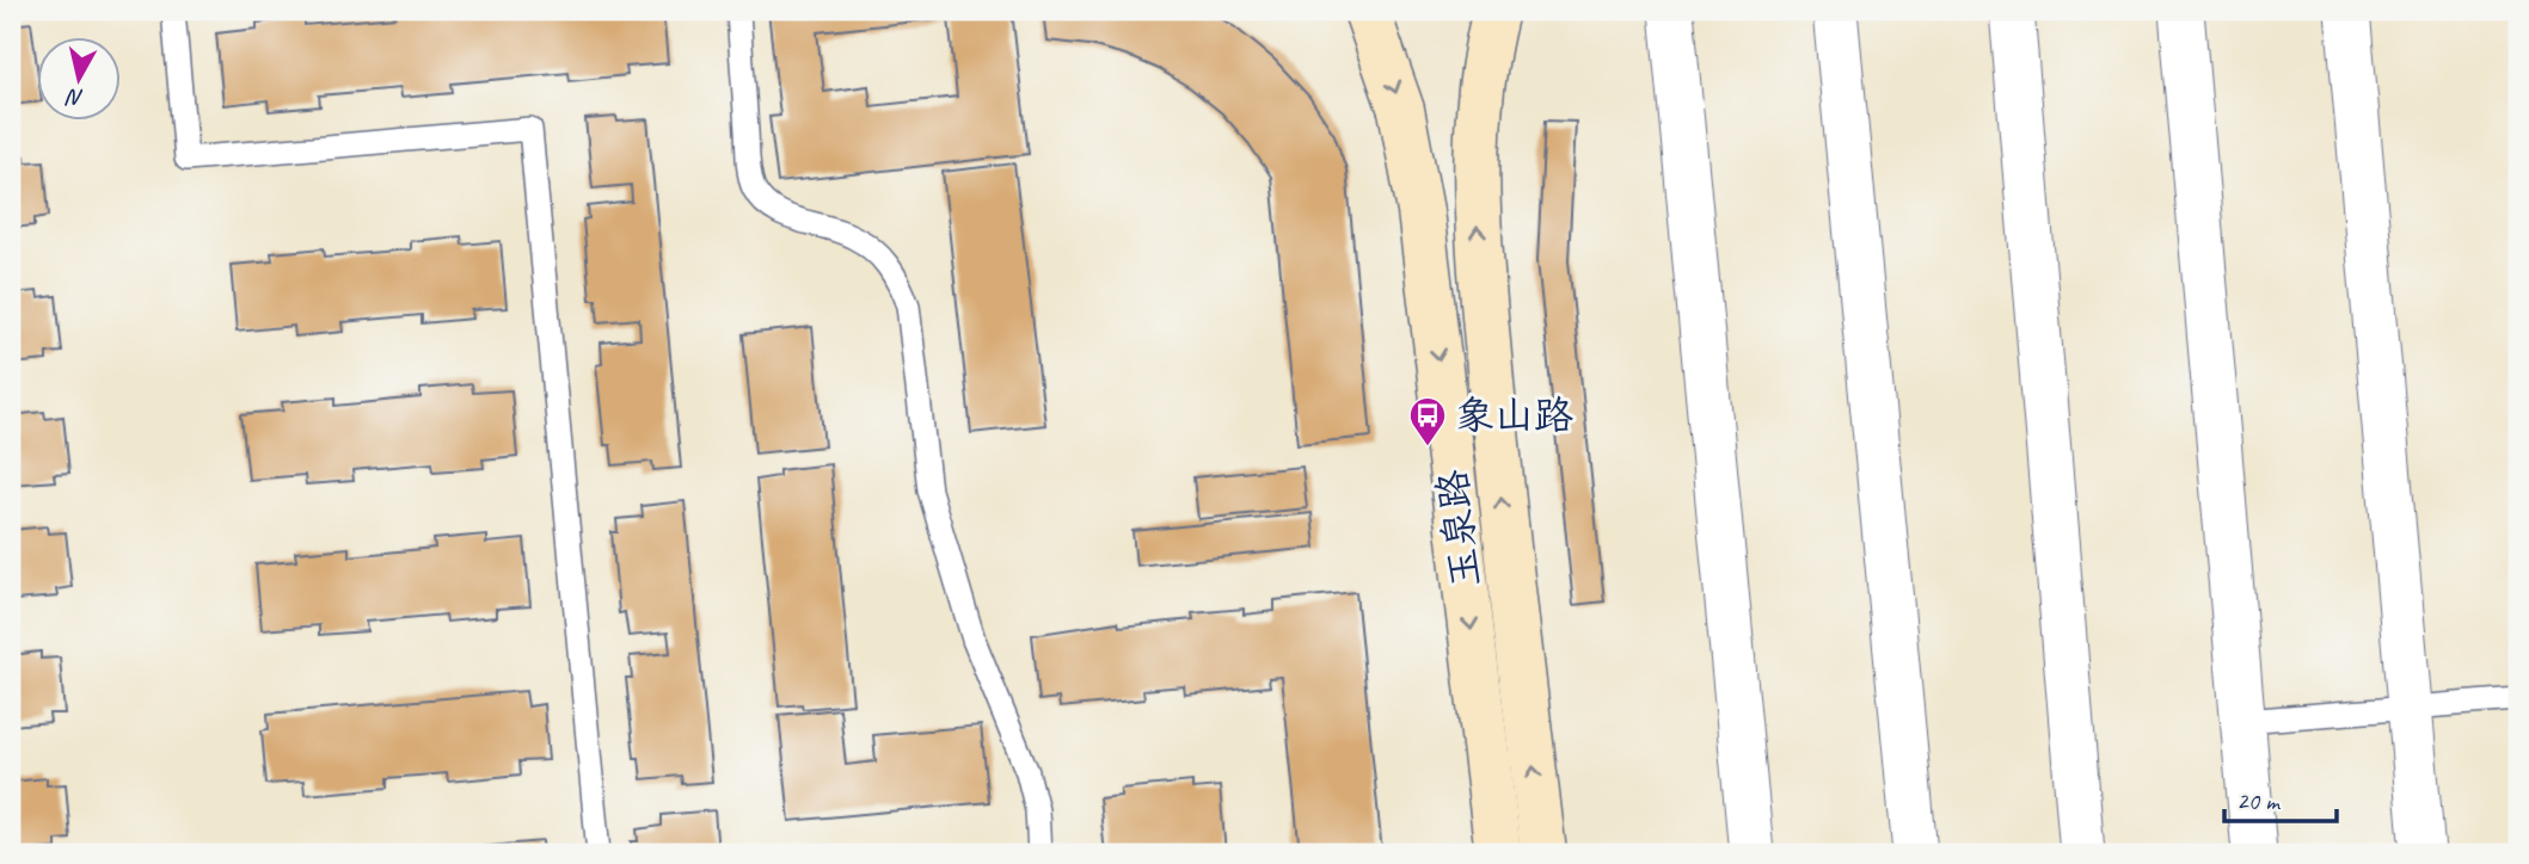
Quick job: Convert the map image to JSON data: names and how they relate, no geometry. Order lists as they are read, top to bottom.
{
  "streets": {
    "main road": ["玉泉路"]
  },
  "places": {
    "bus stop": ["象山路"]
  },
  "scale_bar": "20 m",
  "north": "bottom"
}
